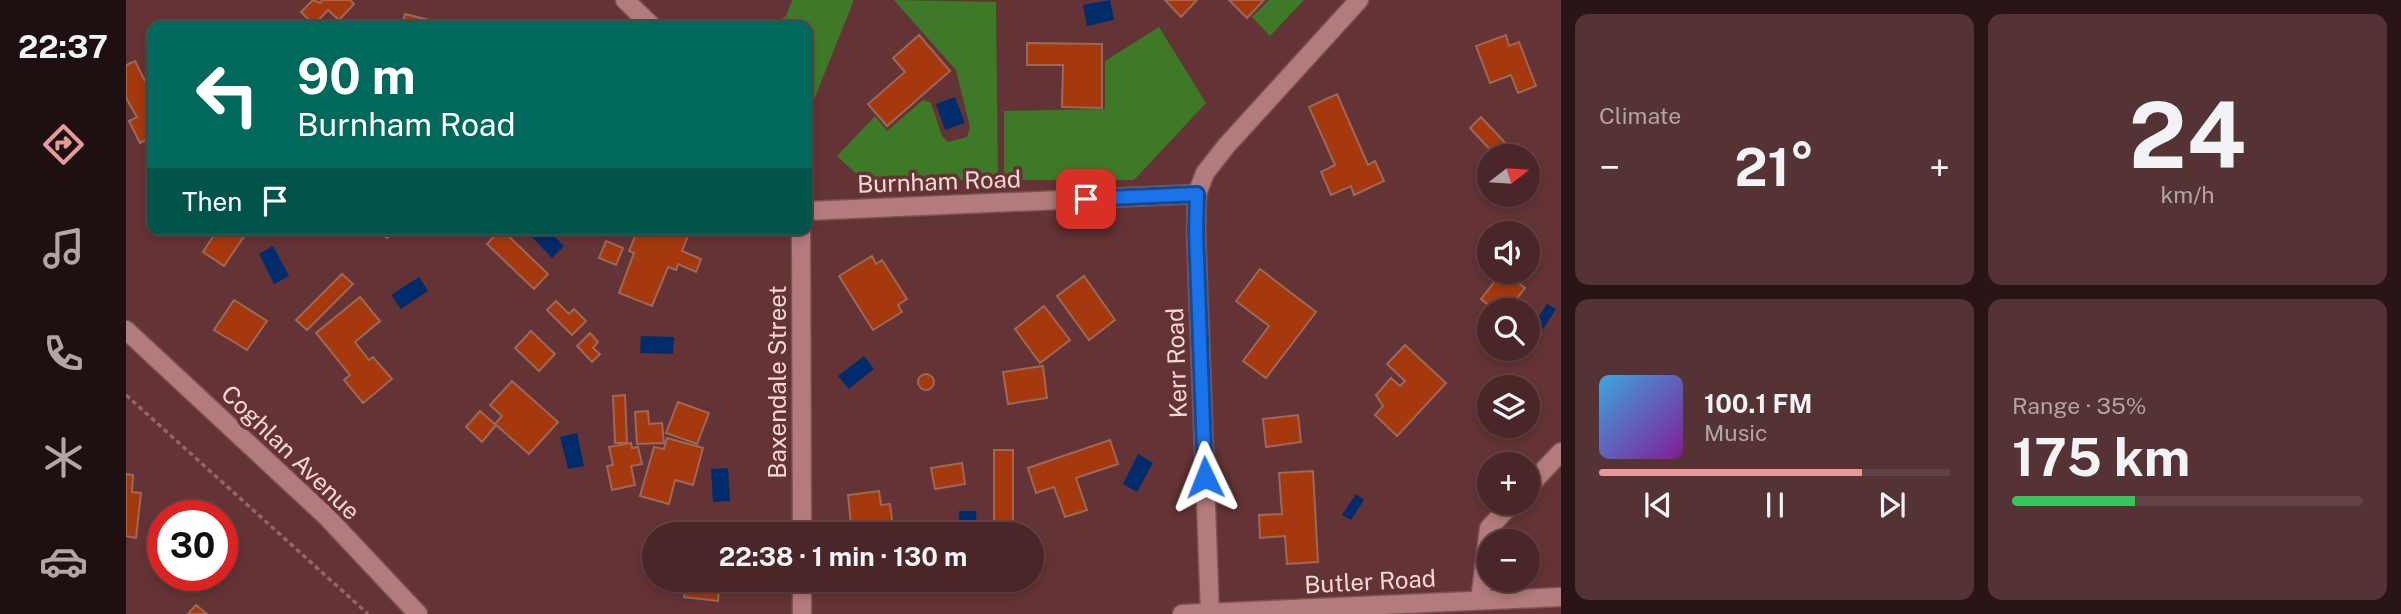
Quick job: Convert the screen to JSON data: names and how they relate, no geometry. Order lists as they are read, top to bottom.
{
  "streets": {
    "street": [
      "Burnham Road",
      "Kerr Road",
      "Baxendale Street",
      "Coghlan Avenue",
      "Butler Road"
    ]
  },
  "crossings": [
    ["Burnham Road", "Kerr Road"],
    ["Kerr Road", "Butler Road"]
  ],
  "north": "right",
  "page": {
    "tabs": "22:37",
    "tile": [
      "Climate",
      ["24", "km/h"],
      ["Range · 35%", "175 km"]
    ],
    "turn": ["90 m", "Burnham Road"],
    "heat": ["−", "21°", "+"],
    "map_buttons": ["+", "−"],
    "then": "Then",
    "song": ["100.1 FM", "Music"],
    "limit": "30",
    "trip": "22:38 · 1 min · 130 m"
  }
}
